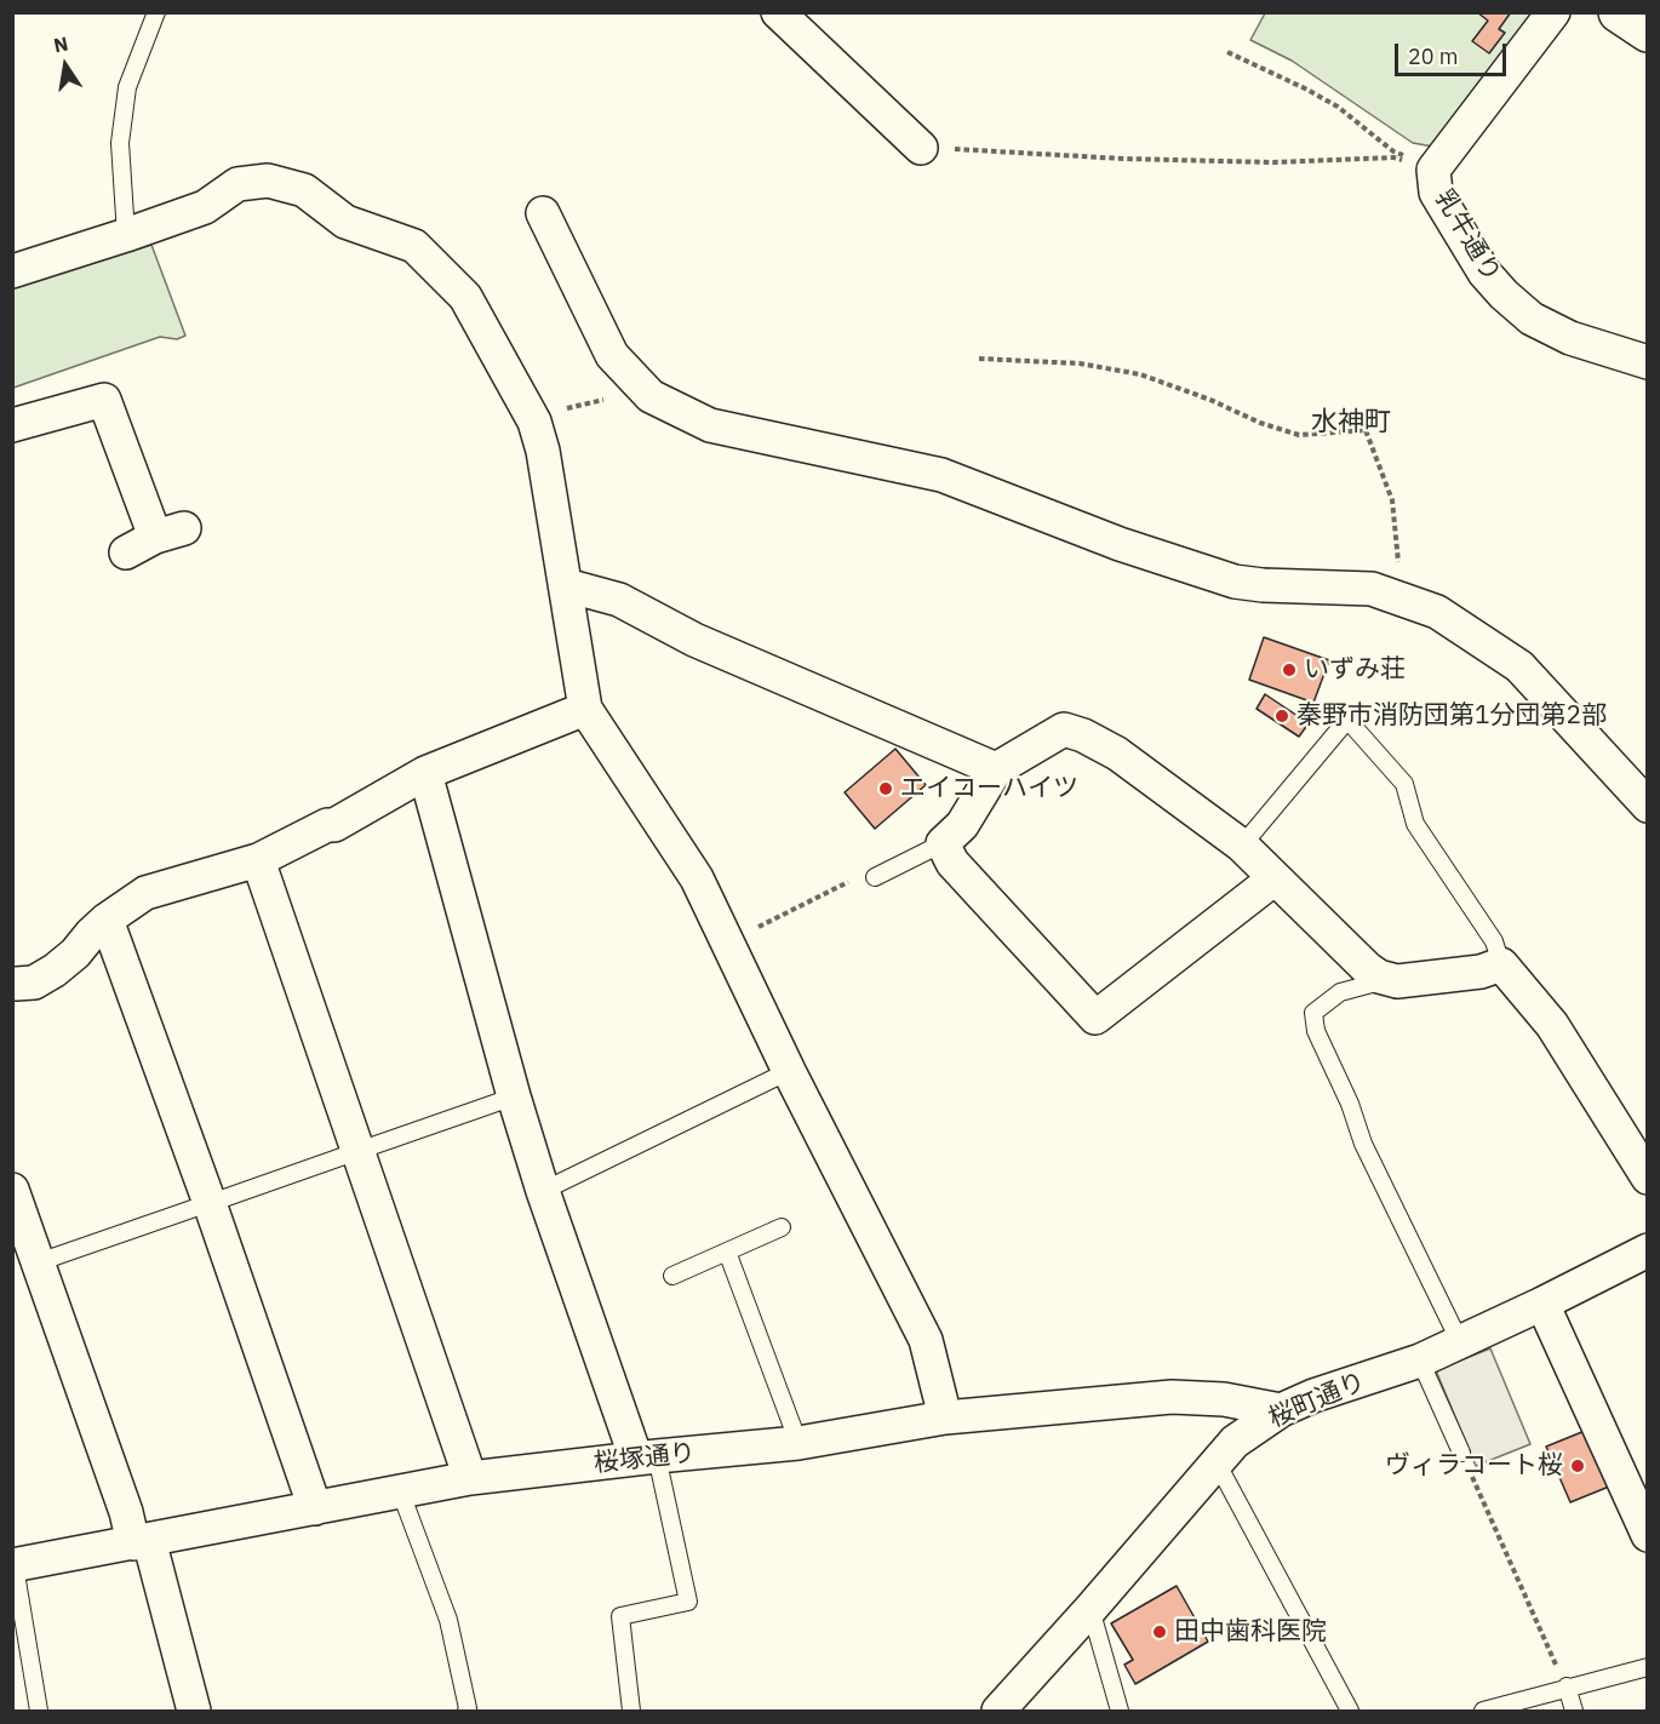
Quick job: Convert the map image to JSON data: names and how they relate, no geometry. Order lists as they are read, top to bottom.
{
  "streets": {
    "street": ["乳牛通り", "桜町通り", "桜塚通り"]
  },
  "crossings": [
    ["桜町通り", "桜塚通り"]
  ],
  "districts": ["水神町"],
  "places": [
    "いずみ荘",
    "秦野市消防団第1分団第2部",
    "エイコーハイツ",
    "ヴィラコート桜",
    "田中歯科医院"
  ],
  "scale_bar": "20 m",
  "north": "top"
}
